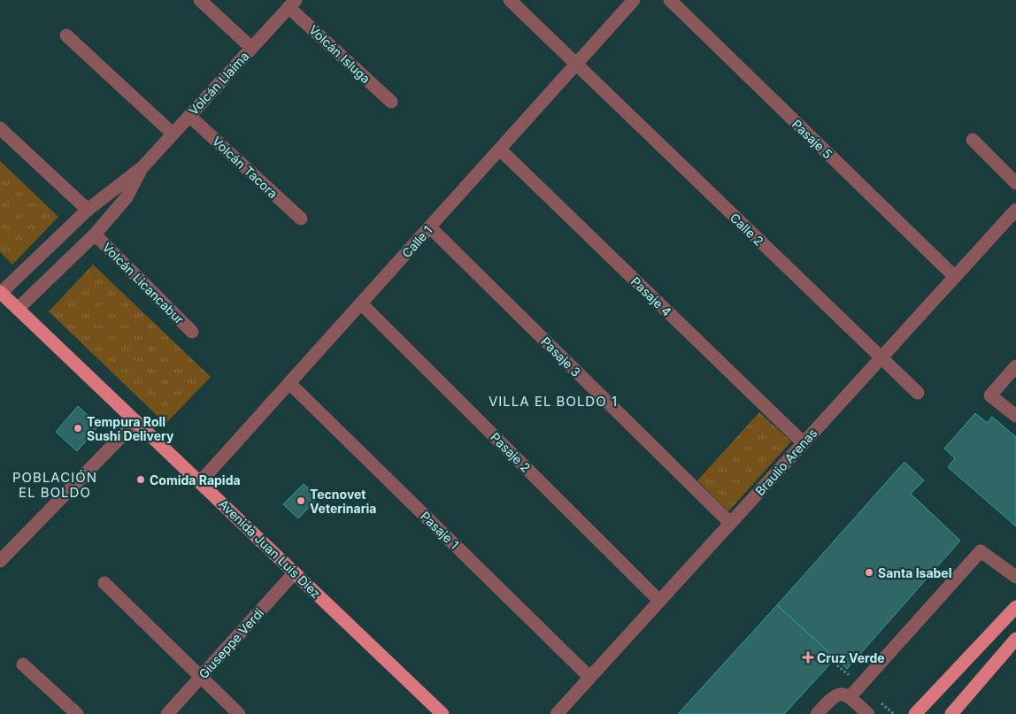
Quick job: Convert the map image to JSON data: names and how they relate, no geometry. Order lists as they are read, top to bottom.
{
  "streets": {
    "main road": ["Avenida Juan Luis Diez"],
    "street": [
      "Volcán Isluga",
      "Volcán Llaima",
      "Pasaje 5",
      "Volcán Tacora",
      "Calle 2",
      "Calle 1",
      "Volcán Licancabur",
      "Pasaje 4",
      "Pasaje 3",
      "Pasaje 2",
      "Braulio Arenas",
      "Pasaje 1",
      "Giuseppe Verdi"
    ]
  },
  "crossings": [
    ["Volcán Isluga", "Volcán Llaima"],
    ["Volcán Llaima", "Volcán Tacora"],
    ["Volcán Llaima", "Volcán Licancabur"],
    ["Volcán Llaima", "Avenida Juan Luis Diez"],
    ["Pasaje 5", "Braulio Arenas"],
    ["Calle 2", "Calle 1"],
    ["Calle 2", "Braulio Arenas"],
    ["Calle 1", "Pasaje 4"],
    ["Calle 1", "Pasaje 3"],
    ["Calle 1", "Pasaje 2"],
    ["Calle 1", "Pasaje 1"],
    ["Calle 1", "Avenida Juan Luis Diez"],
    ["Pasaje 4", "Braulio Arenas"],
    ["Pasaje 3", "Braulio Arenas"],
    ["Pasaje 2", "Braulio Arenas"],
    ["Braulio Arenas", "Pasaje 1"],
    ["Avenida Juan Luis Diez", "Giuseppe Verdi"]
  ],
  "districts": ["VILLA EL BOLDO 1", "POBLACIÓN EL BOLDO"],
  "places": {
    "other": [
      "Tempura Roll Sushi Delivery",
      "Comida Rapida",
      "Tecnovet Veterinaria",
      "Santa Isabel"
    ],
    "health": ["Cruz Verde"]
  }
}
